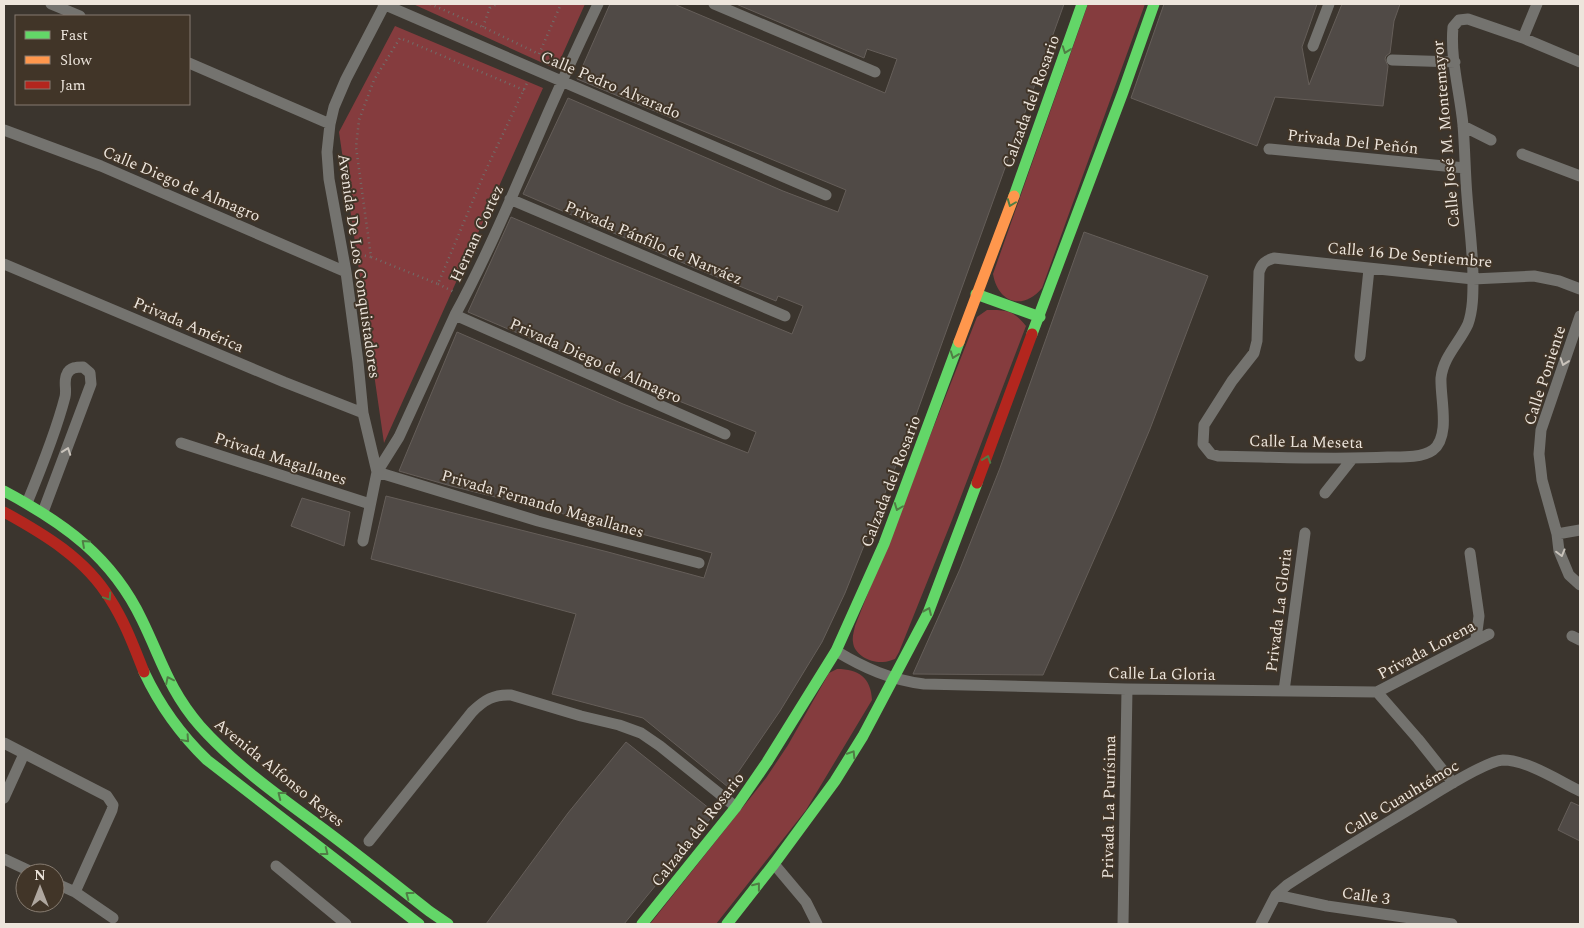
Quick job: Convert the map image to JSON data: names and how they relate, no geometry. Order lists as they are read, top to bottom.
{
  "streets": {
    "street": [
      "Calle Pedro Alvarado",
      "Calzada del Rosario",
      "Calle José M. Montemayor",
      "Privada Del Peñón",
      "Calle Diego de Almagro",
      "Hernan Cortez",
      "Privada Pánfilo de Narváez",
      "Calle 16 De Septiembre",
      "Avenida De Los Conquistadores",
      "Privada América",
      "Privada Diego de Almagro",
      "Calle Poniente",
      "Calle La Meseta",
      "Privada Magallanes",
      "Privada Fernando Magallanes",
      "Privada La Gloria",
      "Privada Lorena",
      "Calle La Gloria",
      "Avenida Alfonso Reyes",
      "Calle Cuauhtémoc",
      "Privada La Purísima",
      "Calle 3"
    ]
  },
  "crossings": [
    ["Calle Pedro Alvarado", "Hernan Cortez"],
    ["Calle Pedro Alvarado", "Avenida De Los Conquistadores"],
    ["Calzada del Rosario", "Calle La Gloria"],
    ["Calle José M. Montemayor", "Privada Del Peñón"],
    ["Calle José M. Montemayor", "Calle 16 De Septiembre"],
    ["Calle José M. Montemayor", "Calle La Meseta"],
    ["Calle Diego de Almagro", "Avenida De Los Conquistadores"],
    ["Hernan Cortez", "Privada Pánfilo de Narváez"],
    ["Hernan Cortez", "Avenida De Los Conquistadores"],
    ["Hernan Cortez", "Privada Diego de Almagro"],
    ["Hernan Cortez", "Privada Fernando Magallanes"],
    ["Calle 16 De Septiembre", "Calle La Meseta"],
    ["Avenida De Los Conquistadores", "Privada América"],
    ["Avenida De Los Conquistadores", "Privada Magallanes"],
    ["Avenida De Los Conquistadores", "Privada Fernando Magallanes"],
    ["Privada La Gloria", "Calle La Gloria"],
    ["Privada Lorena", "Calle La Gloria"],
    ["Calle La Gloria", "Privada La Purísima"],
    ["Calle Cuauhtémoc", "Calle 3"]
  ],
  "one_way": ["Calle Poniente"],
  "legend": ["Fast", "Slow", "Jam"],
  "north": "top"
}
